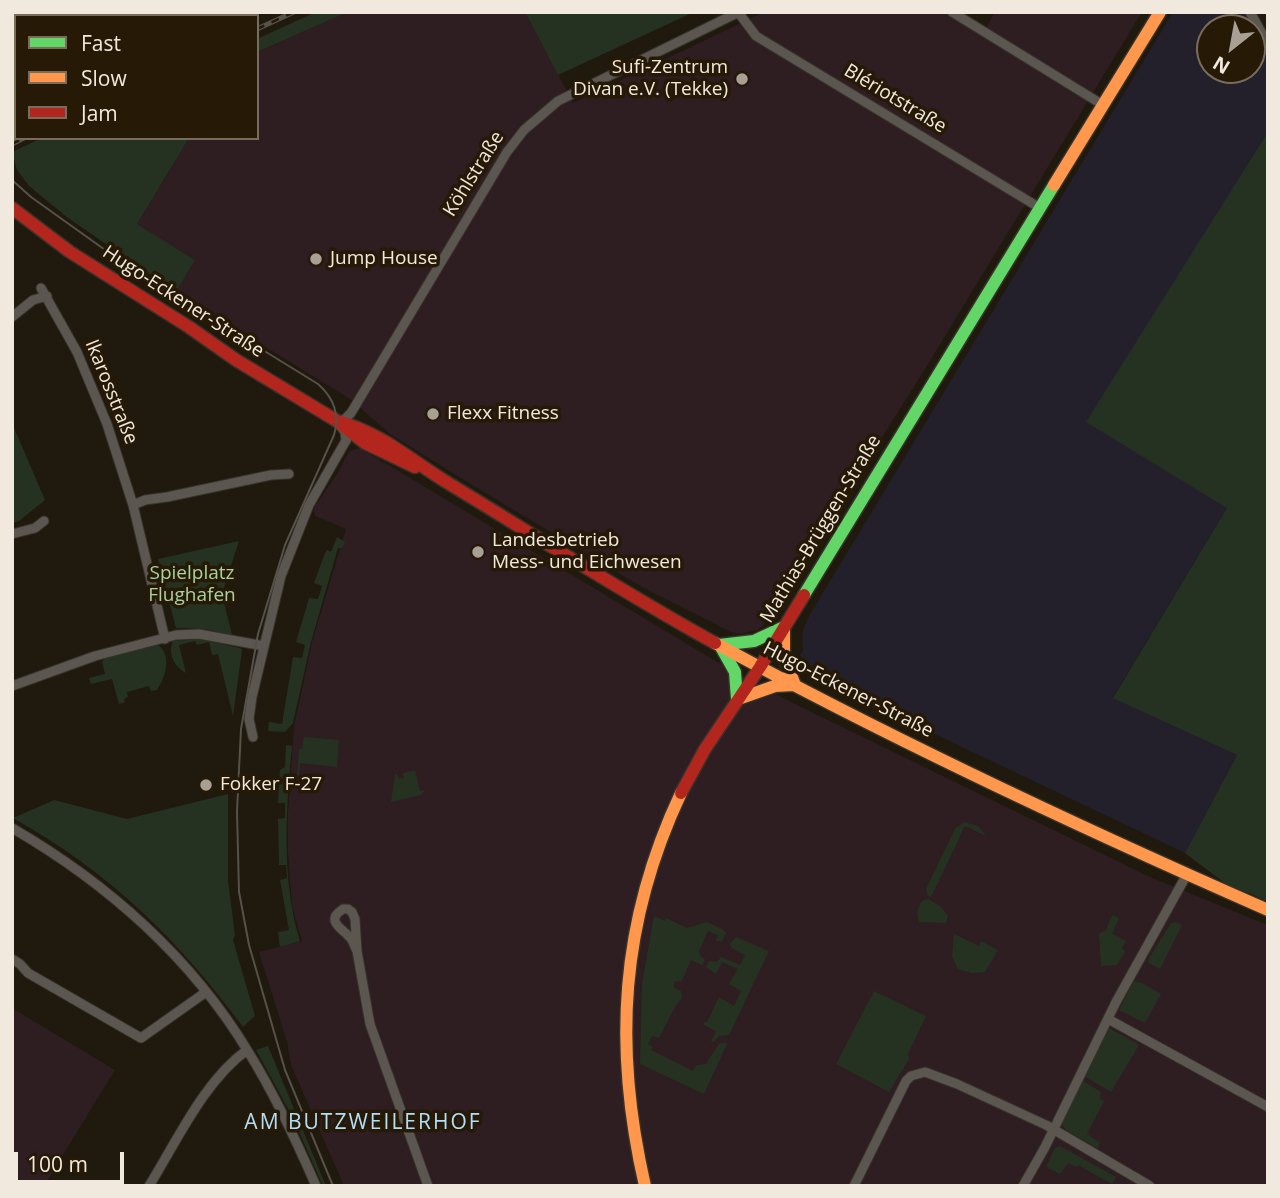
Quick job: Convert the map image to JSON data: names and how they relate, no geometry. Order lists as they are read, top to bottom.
{
  "streets": {
    "street": [
      "Blériotstraße",
      "Köhlstraße",
      "Hugo-Eckener-Straße",
      "Ikarosstraße",
      "Mathias-Brüggen-Straße"
    ]
  },
  "crossings": [
    ["Blériotstraße", "Köhlstraße"],
    ["Blériotstraße", "Mathias-Brüggen-Straße"],
    ["Köhlstraße", "Hugo-Eckener-Straße"],
    ["Hugo-Eckener-Straße", "Mathias-Brüggen-Straße"]
  ],
  "districts": ["AM BUTZWEILERHOF"],
  "parks": ["Spielplatz Flughafen"],
  "places": [
    "Sufi-Zentrum Divan e.V. (Tekke)",
    "Jump House",
    "Flexx Fitness",
    "Landesbetrieb Mess- und Eichwesen",
    "Fokker F-27"
  ],
  "legend": ["Fast", "Slow", "Jam"],
  "scale_bar": "100 m",
  "north": "bottom left"
}
